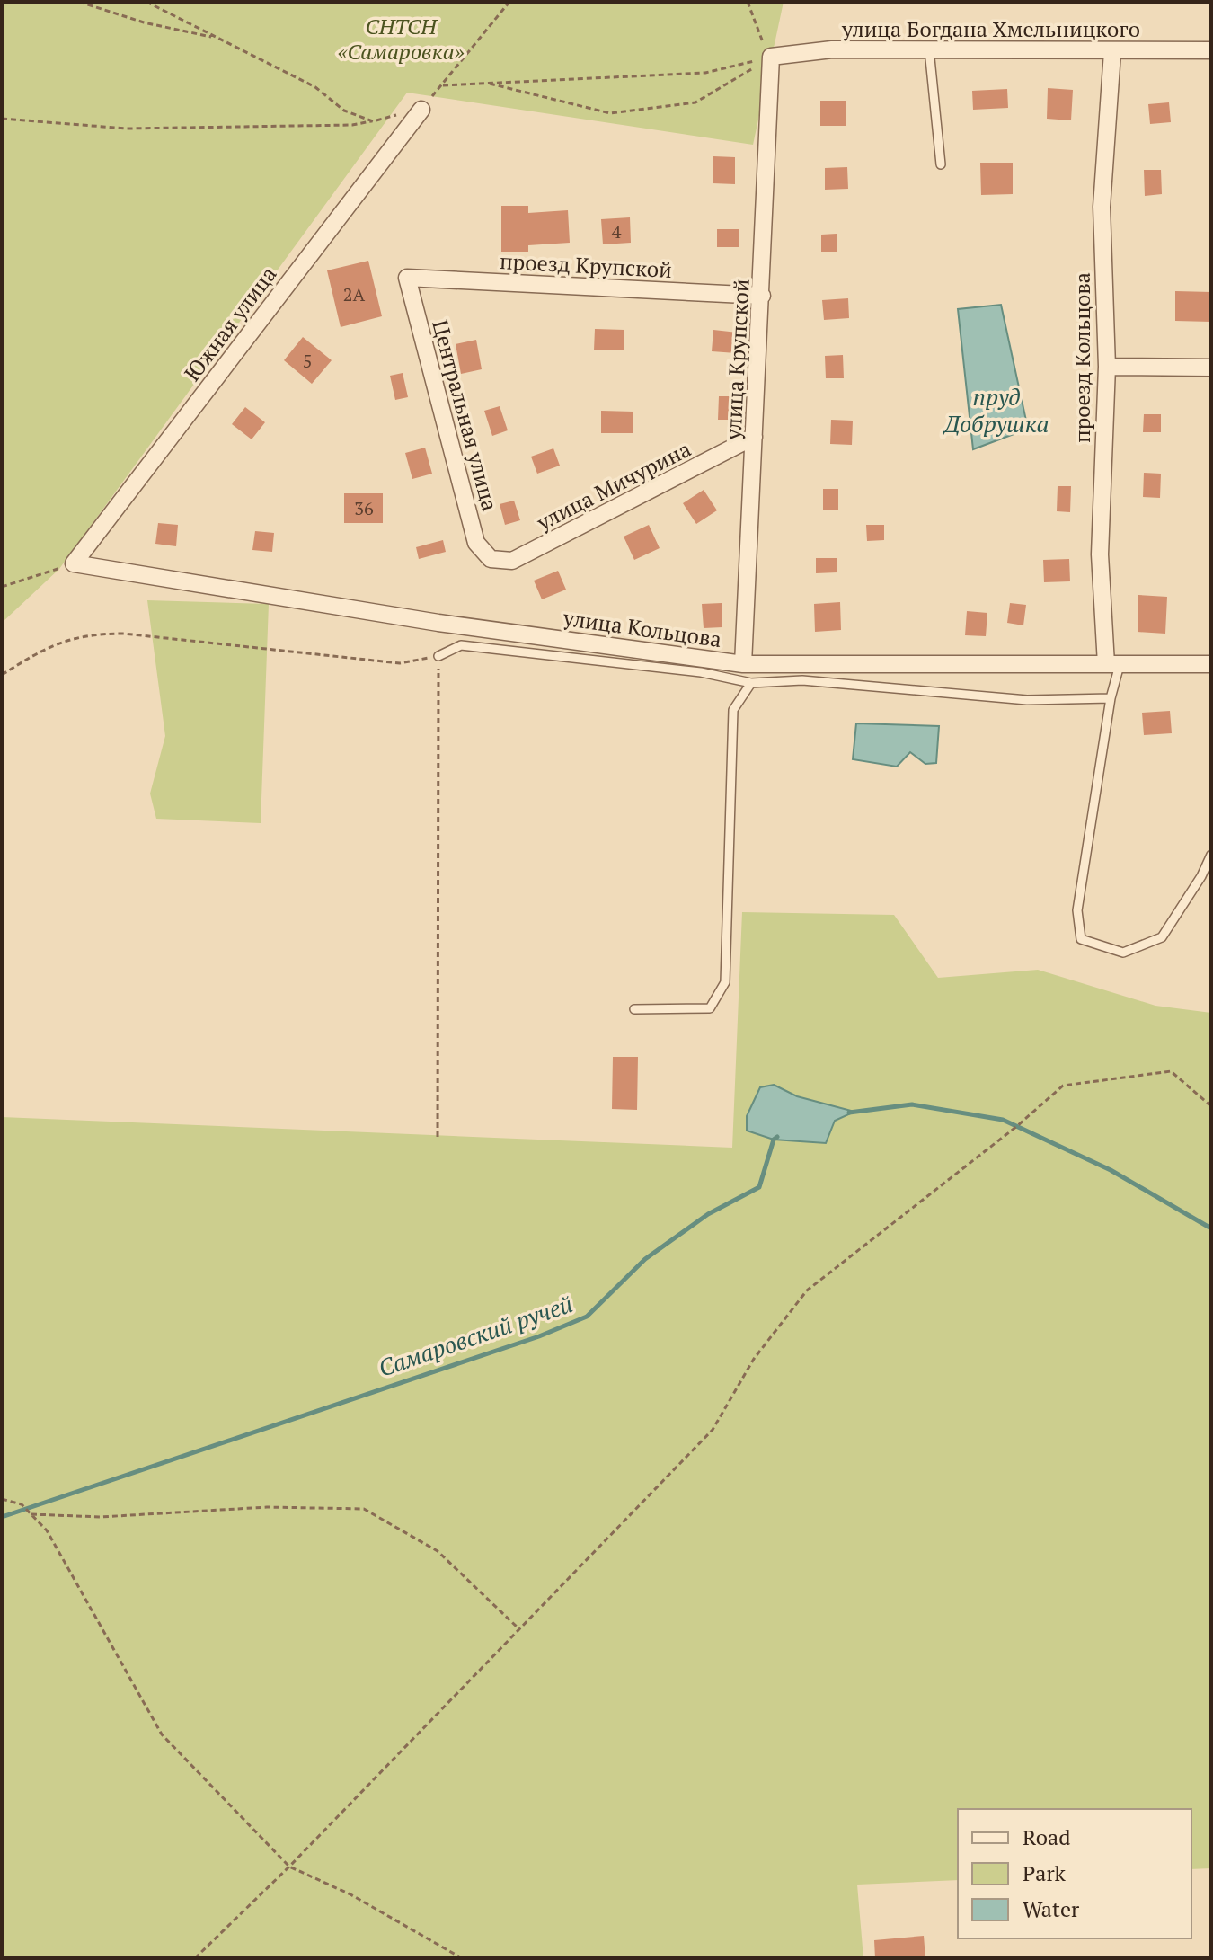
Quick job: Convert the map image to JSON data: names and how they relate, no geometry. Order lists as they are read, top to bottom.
{
  "streets": {
    "street": [
      "улица Богдана Хмельницкого",
      "проезд Крупской",
      "Южная улица",
      "проезд Кольцова",
      "улица Крупской",
      "Центральная улица",
      "улица Мичурина",
      "улица Кольцова"
    ]
  },
  "crossings": [
    ["улица Богдана Хмельницкого", "проезд Кольцова"],
    ["улица Богдана Хмельницкого", "улица Крупской"],
    ["проезд Крупской", "улица Крупской"],
    ["проезд Крупской", "Центральная улица"],
    ["Южная улица", "улица Кольцова"],
    ["проезд Кольцова", "улица Кольцова"],
    ["улица Крупской", "улица Мичурина"],
    ["улица Крупской", "улица Кольцова"],
    ["Центральная улица", "улица Мичурина"]
  ],
  "water": ["пруд Добрушка", "Самаровский ручей"],
  "parks": ["СНТСН «Самаровка»"],
  "house_numbers": [
    "4",
    "2А",
    "5",
    "36"
  ],
  "legend": ["Road", "Park", "Water"]
}
